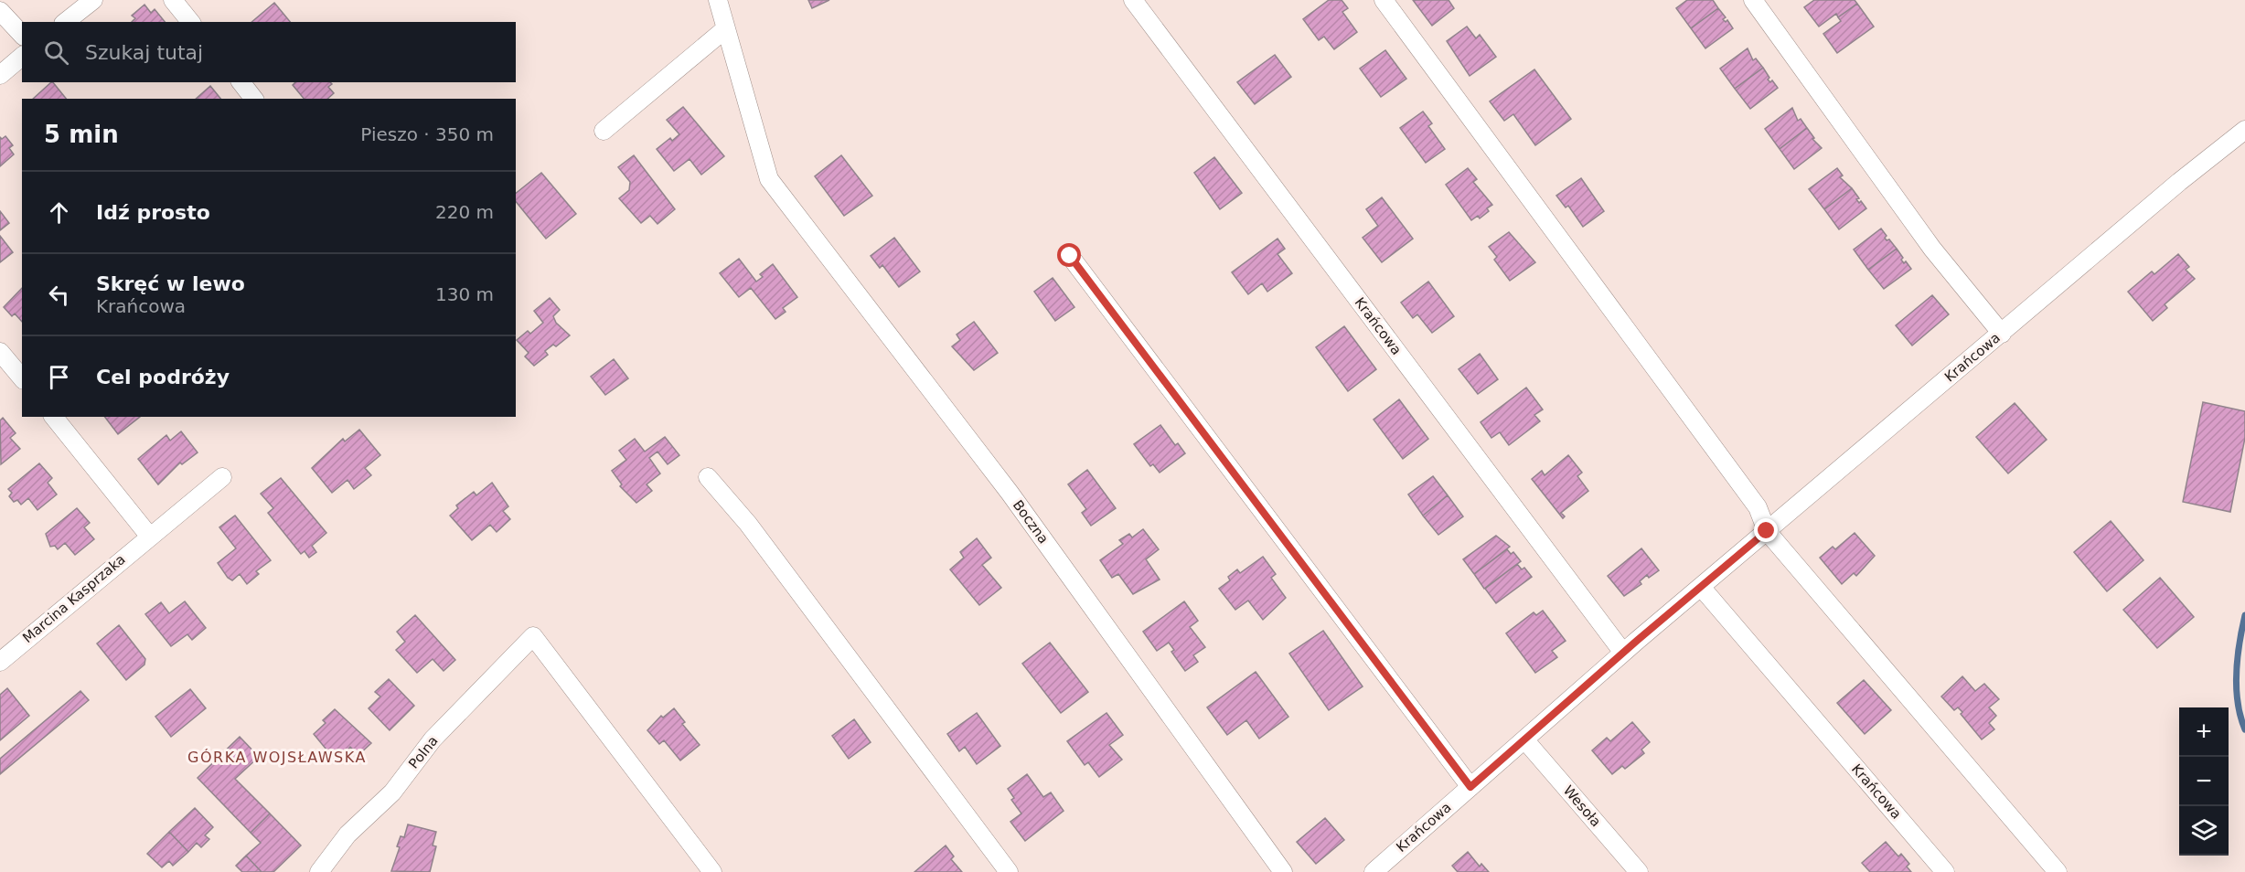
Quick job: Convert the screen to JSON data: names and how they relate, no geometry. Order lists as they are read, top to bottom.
{
  "streets": {
    "street": [
      "Krańcowa",
      "Boczna",
      "Marcina Kasprzaka",
      "Polna",
      "Wesoła"
    ]
  },
  "crossings": [
    ["Krańcowa", "Wesoła"]
  ],
  "districts": ["GÓRKA WOJSŁAWSKA"],
  "page": {
    "search": "Szukaj tutaj",
    "heading": ["5 min", "Pieszo · 350 m"],
    "list": [
      ["Idź prosto", "220 m"],
      ["Skręć w lewo", "Krańcowa", "130 m"],
      "Cel podróży"
    ],
    "map_buttons": ["+", "−"]
  }
}
